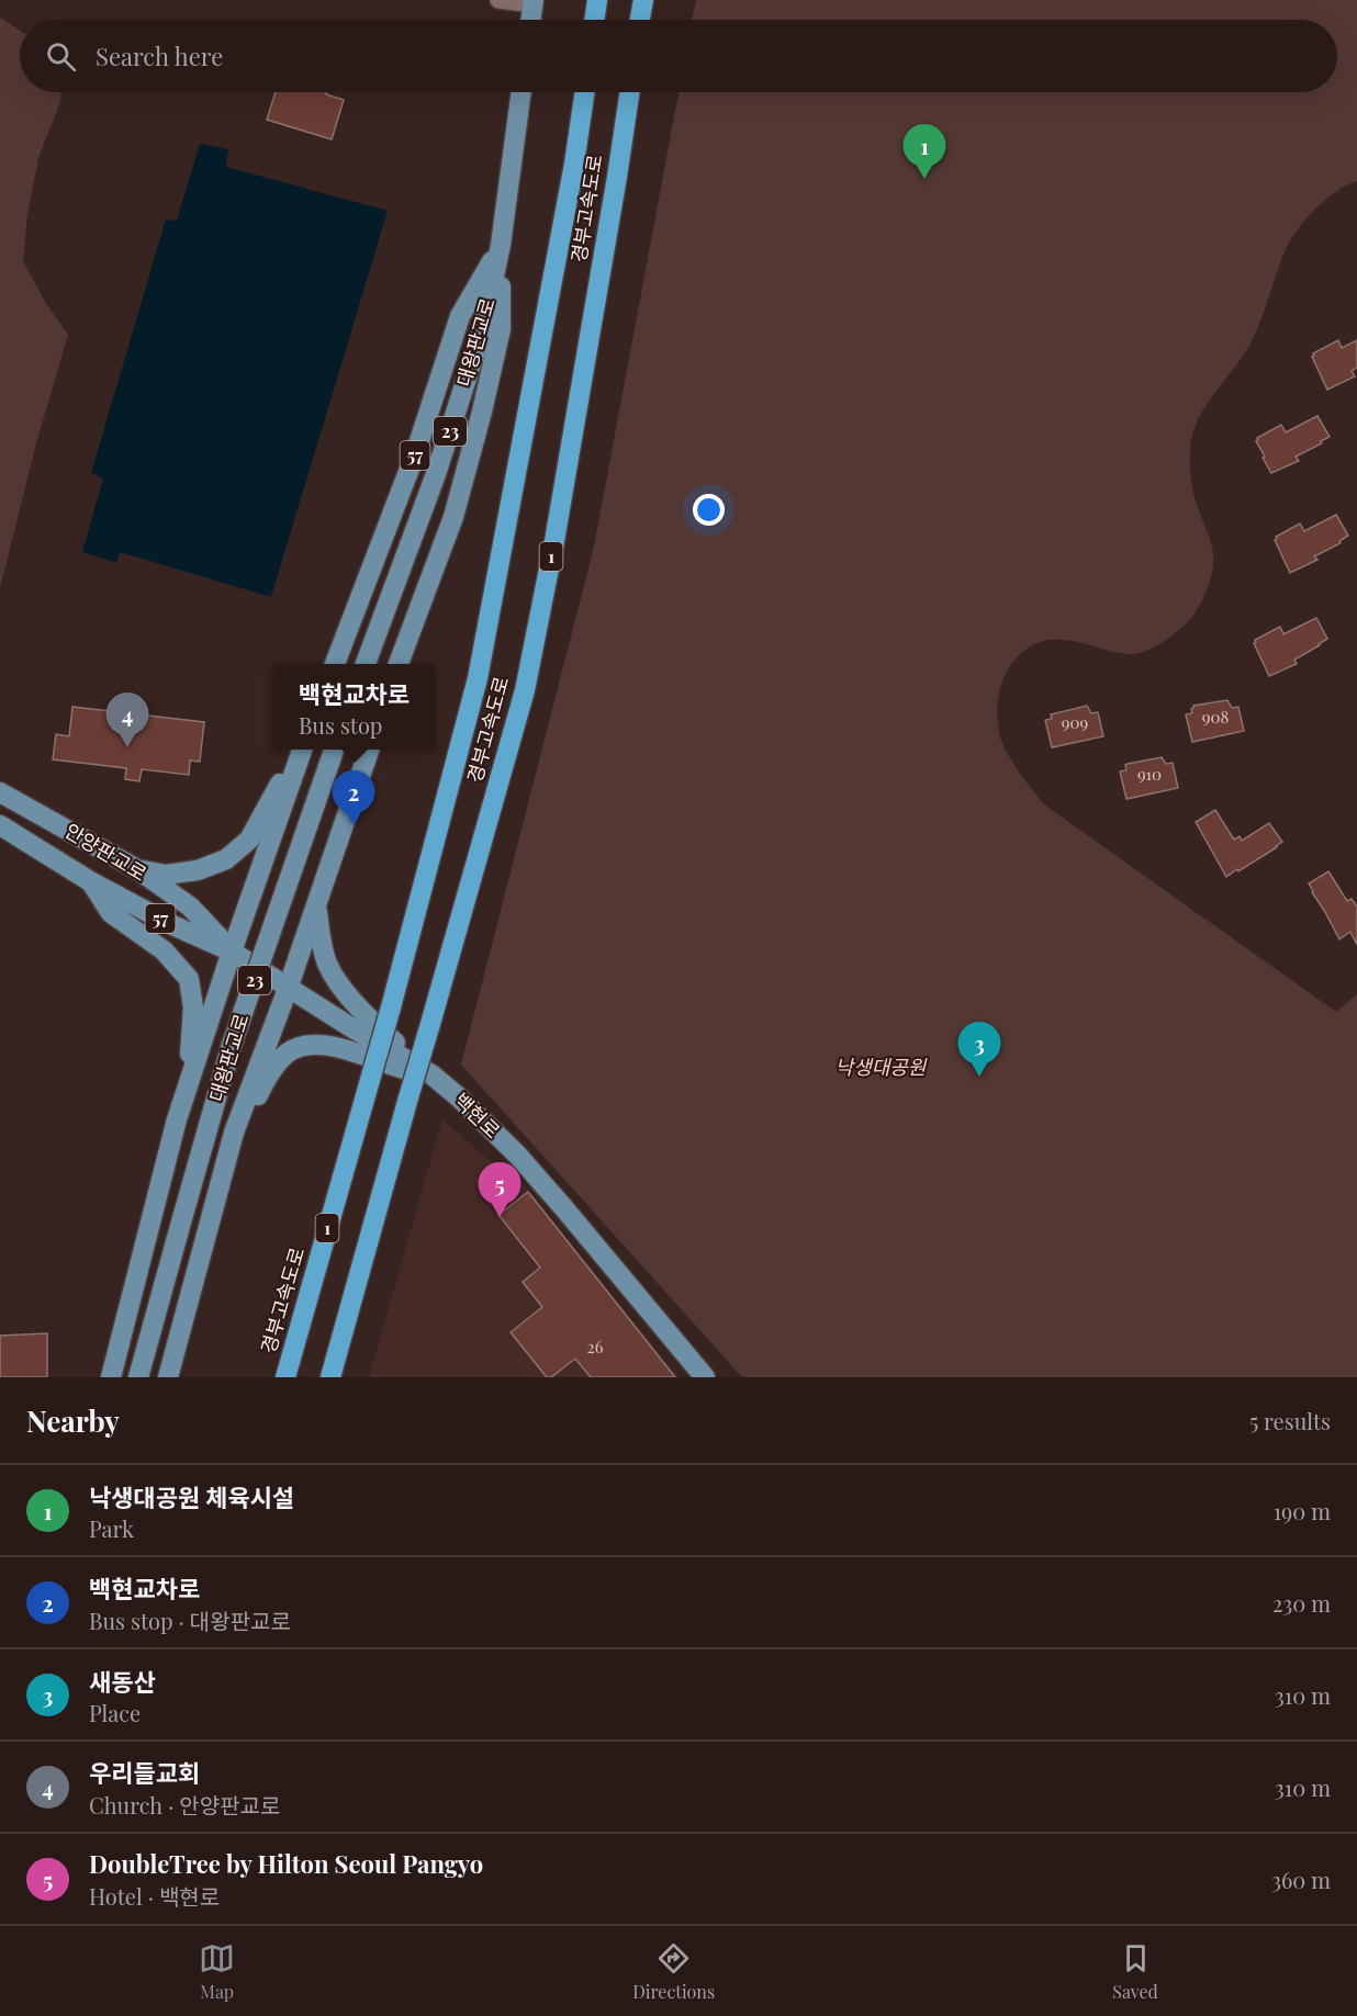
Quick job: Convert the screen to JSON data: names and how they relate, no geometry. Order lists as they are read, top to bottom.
{
  "streets": {
    "highway": ["경부고속도로", "1"],
    "main road": [
      "대왕판교로",
      "23",
      "57",
      "안양판교로",
      "백현로"
    ]
  },
  "crossings": [
    ["대왕판교로", "57"],
    ["대왕판교로", "안양판교로"],
    ["대왕판교로", "백현로"],
    ["57", "안양판교로"],
    ["안양판교로", "백현로"]
  ],
  "parks": ["낙생대공원"],
  "house_numbers": [
    "908",
    "909",
    "910",
    "26"
  ],
  "page": {
    "search": "Search here",
    "pins": [
      "1",
      "4",
      "2",
      "3",
      "5"
    ],
    "popup": ["백현교차로", "Bus stop"],
    "heading": ["Nearby", "5 results"],
    "list": [
      {
        "mark": "1",
        "name": "낙생대공원 체육시설",
        "note": "Park",
        "value": "190 m"
      },
      {
        "mark": "2",
        "name": "백현교차로",
        "note": "Bus stop · 대왕판교로",
        "value": "230 m"
      },
      {
        "mark": "3",
        "name": "새동산",
        "note": "Place",
        "value": "310 m"
      },
      {
        "mark": "4",
        "name": "우리들교회",
        "note": "Church · 안양판교로",
        "value": "310 m"
      },
      {
        "mark": "5",
        "name": "DoubleTree by Hilton Seoul Pangyo",
        "note": "Hotel · 백현로",
        "value": "360 m"
      }
    ],
    "nav": ["Map", "Directions", "Saved"]
  }
}
